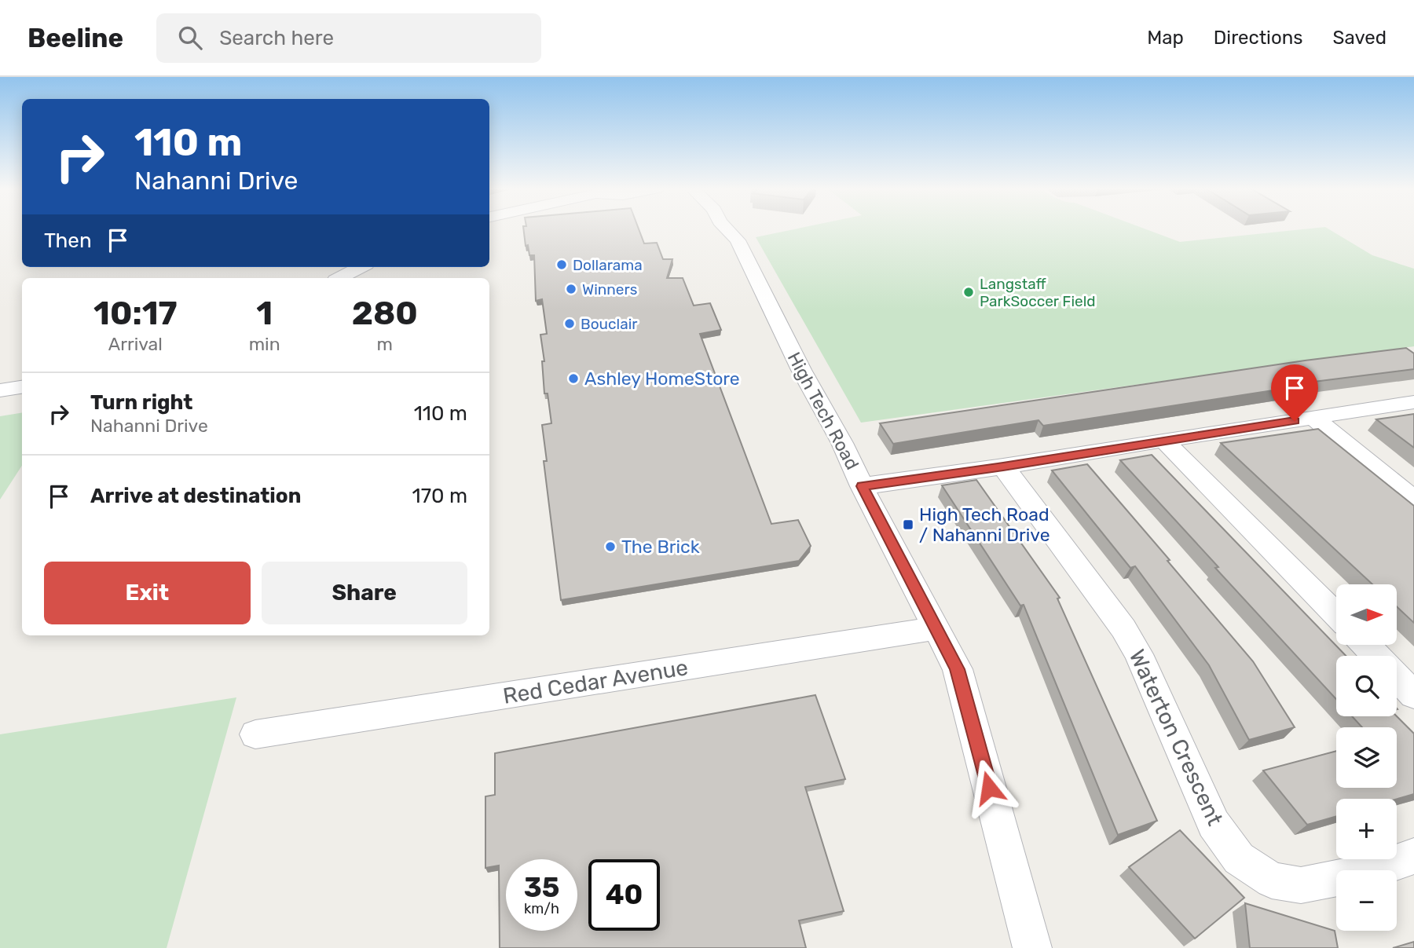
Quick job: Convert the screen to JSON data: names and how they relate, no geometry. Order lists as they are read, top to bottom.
{
  "streets": {
    "street": ["High Tech Road", "Red Cedar Avenue", "Waterton Crescent"]
  },
  "crossings": [
    ["High Tech Road", "Red Cedar Avenue"]
  ],
  "places": {
    "other": [
      "Dollarama",
      "Winners",
      "Langstaff ParkSoccer Field",
      "Bouclair",
      "Ashley HomeStore",
      "The Brick"
    ],
    "transit": ["High Tech Road / Nahanni Drive"]
  },
  "north": "right",
  "page": {
    "header": "Beeline",
    "search": "Search here",
    "nav": ["Map", "Directions", "Saved"],
    "turn": ["110 m", "Nahanni Drive"],
    "then": "Then",
    "eta": [
      "10:17",
      "Arrival",
      "1",
      "min",
      "280",
      "m"
    ],
    "list": [
      {
        "name": "Turn right",
        "note": "Nahanni Drive",
        "value": "110 m"
      },
      {
        "name": "Arrive at destination",
        "value": "170 m"
      }
    ],
    "buttons": ["Exit", "Share"],
    "map_buttons": ["+", "−"],
    "speed": "35 km/h",
    "limit": "40"
  }
}
